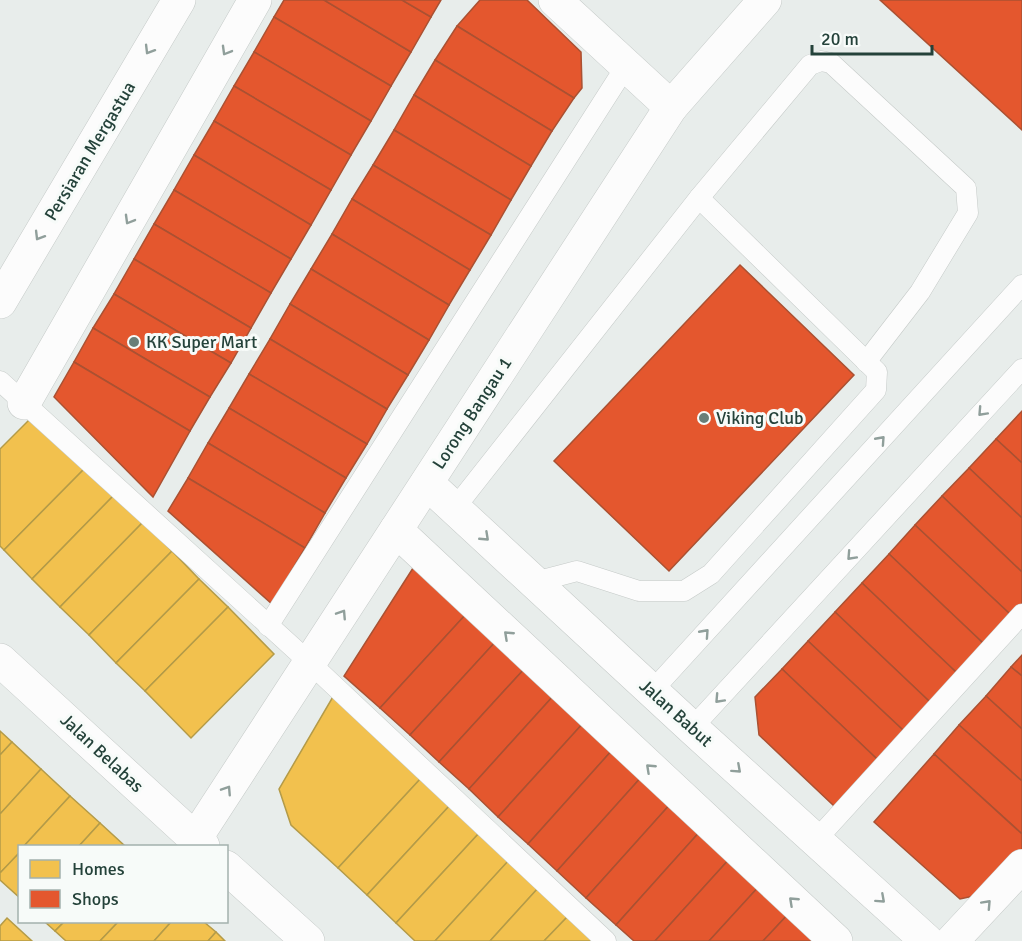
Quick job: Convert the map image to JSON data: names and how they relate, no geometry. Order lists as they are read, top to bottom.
{
  "streets": {
    "street": [
      "Persiaran Mergastua",
      "Lorong Bangau 1",
      "Jalan Babut",
      "Jalan Belabas"
    ]
  },
  "crossings": [
    ["Lorong Bangau 1", "Jalan Babut"],
    ["Lorong Bangau 1", "Jalan Belabas"]
  ],
  "one_way": ["Lorong Bangau 1"],
  "places": ["KK Super Mart", "Viking Club"],
  "legend": ["Homes", "Shops"],
  "scale_bar": "20 m"
}
